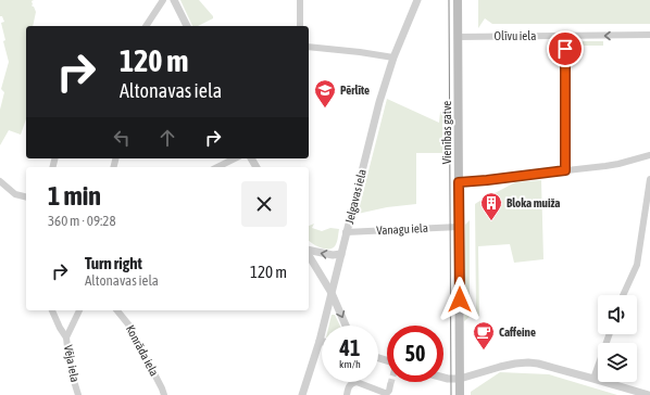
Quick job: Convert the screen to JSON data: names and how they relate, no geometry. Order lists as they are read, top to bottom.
{
  "streets": {
    "main road": ["Vienības gatve"],
    "street": [
      "Olīvu iela",
      "Jelgavas iela",
      "Vanagu iela",
      "Konrāda iela",
      "Vēja iela"
    ]
  },
  "crossings": [
    ["Olīvu iela", "Vienības gatve"],
    ["Vienības gatve", "Vanagu iela"],
    ["Jelgavas iela", "Vanagu iela"]
  ],
  "one_way": ["Olīvu iela"],
  "places": {
    "school or university": ["Pērlīte"],
    "building": ["Bloka muiža"],
    "cafe": ["Caffeine"]
  },
  "page": {
    "turn": ["120 m", "Altonavas iela"],
    "heading": ["1 min", "360 m · 09:28"],
    "list": [
      {
        "name": "Turn right",
        "note": "Altonavas iela",
        "value": "120 m"
      }
    ],
    "speed": "41 km/h",
    "limit": "50"
  }
}
